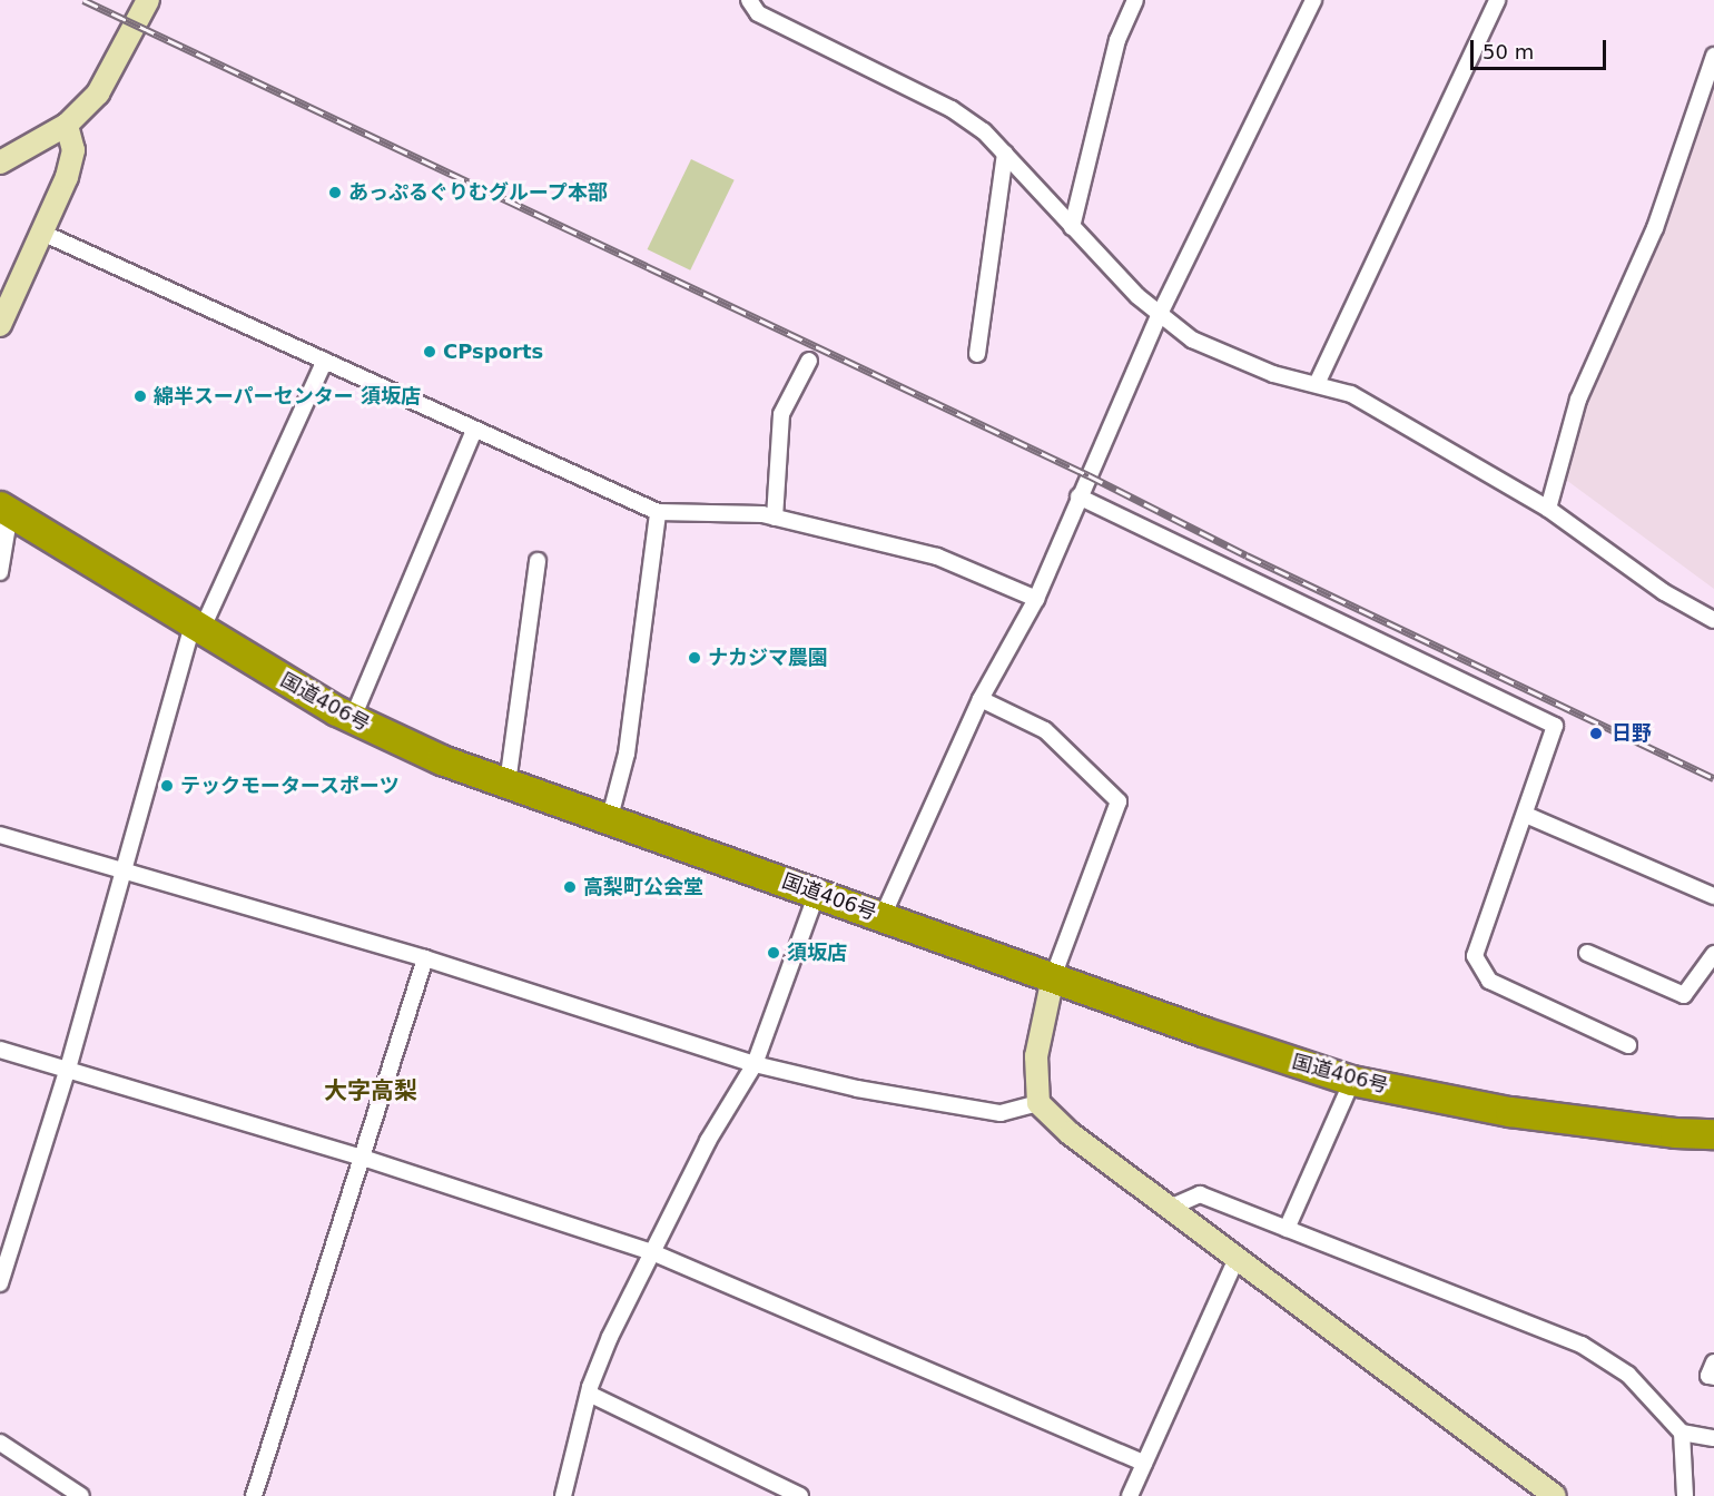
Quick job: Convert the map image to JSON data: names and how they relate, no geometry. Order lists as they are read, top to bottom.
{
  "streets": {
    "highway": ["国道406号"]
  },
  "districts": ["大字高梨"],
  "places": [
    "あっぷるぐりむグループ本部",
    "CPsports",
    "綿半スーパーセンター 須坂店",
    "ナカジマ農園",
    "日野",
    "テックモータースポーツ",
    "高梨町公会堂",
    "須坂店"
  ],
  "scale_bar": "50 m"
}
